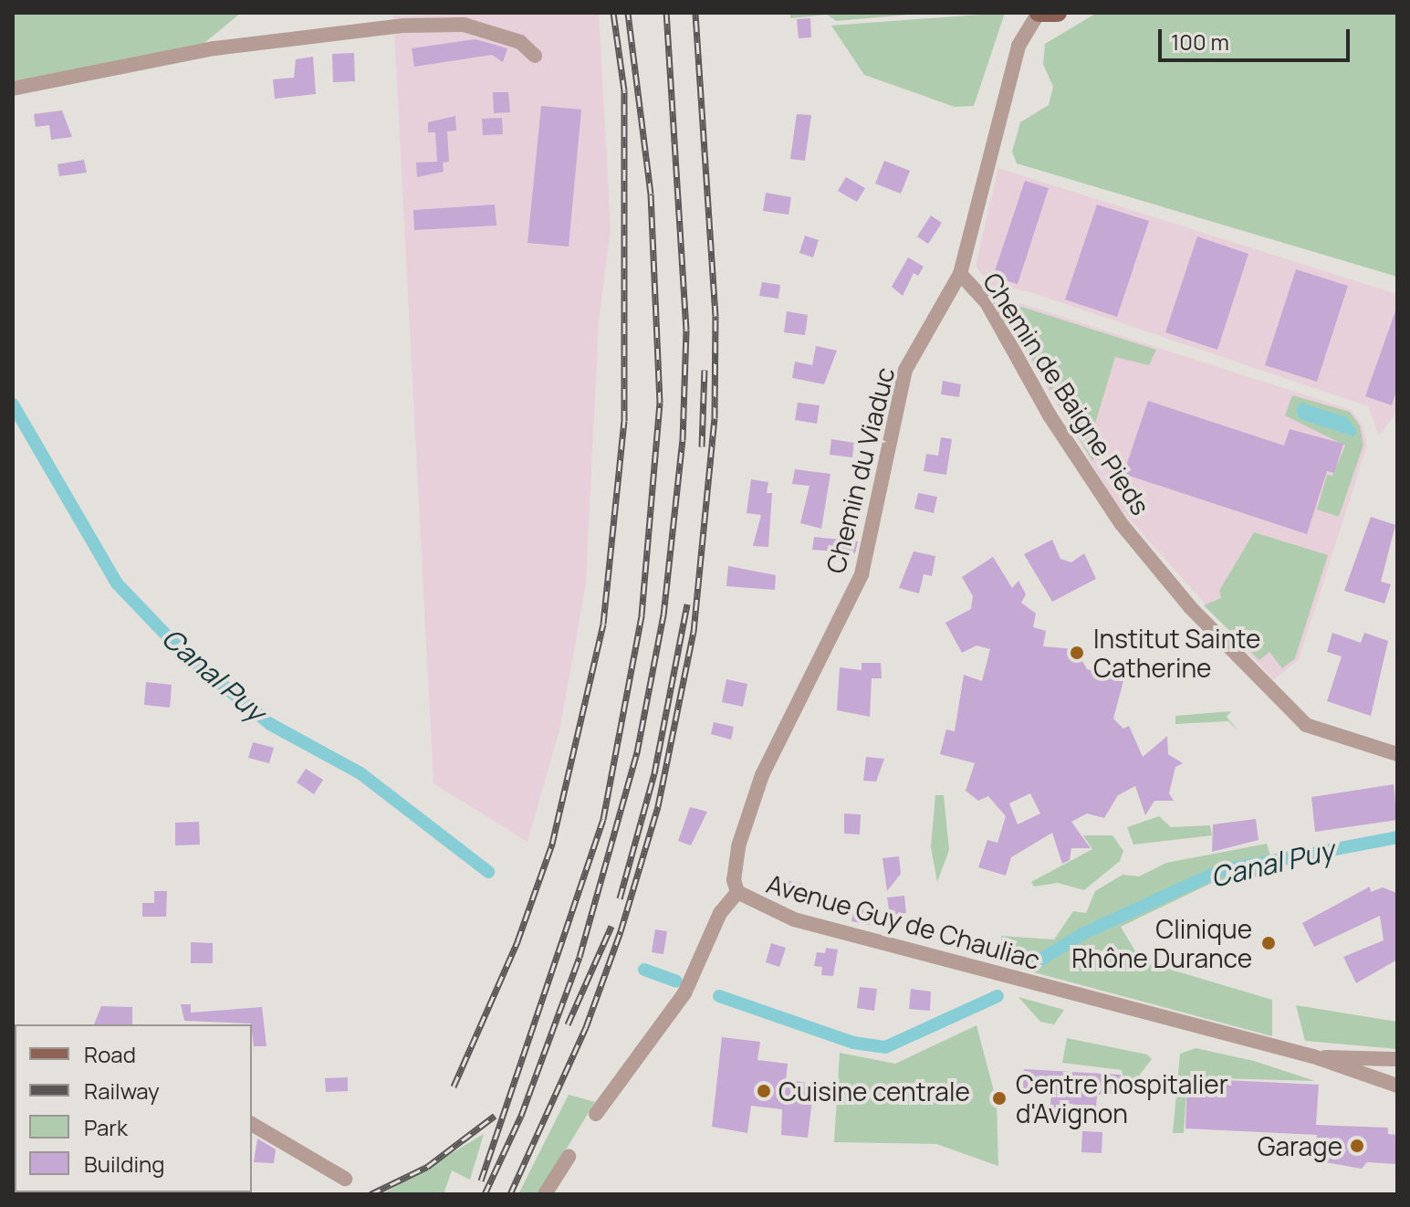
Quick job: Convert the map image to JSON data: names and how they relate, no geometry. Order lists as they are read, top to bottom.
{
  "streets": {
    "street": ["Chemin de Baigne Pieds", "Chemin du Viaduc", "Avenue Guy de Chauliac"]
  },
  "crossings": [
    ["Chemin de Baigne Pieds", "Chemin du Viaduc"],
    ["Chemin du Viaduc", "Avenue Guy de Chauliac"]
  ],
  "water": ["Canal Puy"],
  "places": [
    "Institut Sainte Catherine",
    "Clinique Rhône Durance",
    "Cuisine centrale",
    "Centre hospitalier d'Avignon",
    "Garage"
  ],
  "legend": [
    "Road",
    "Railway",
    "Park",
    "Building"
  ],
  "scale_bar": "100 m"
}
